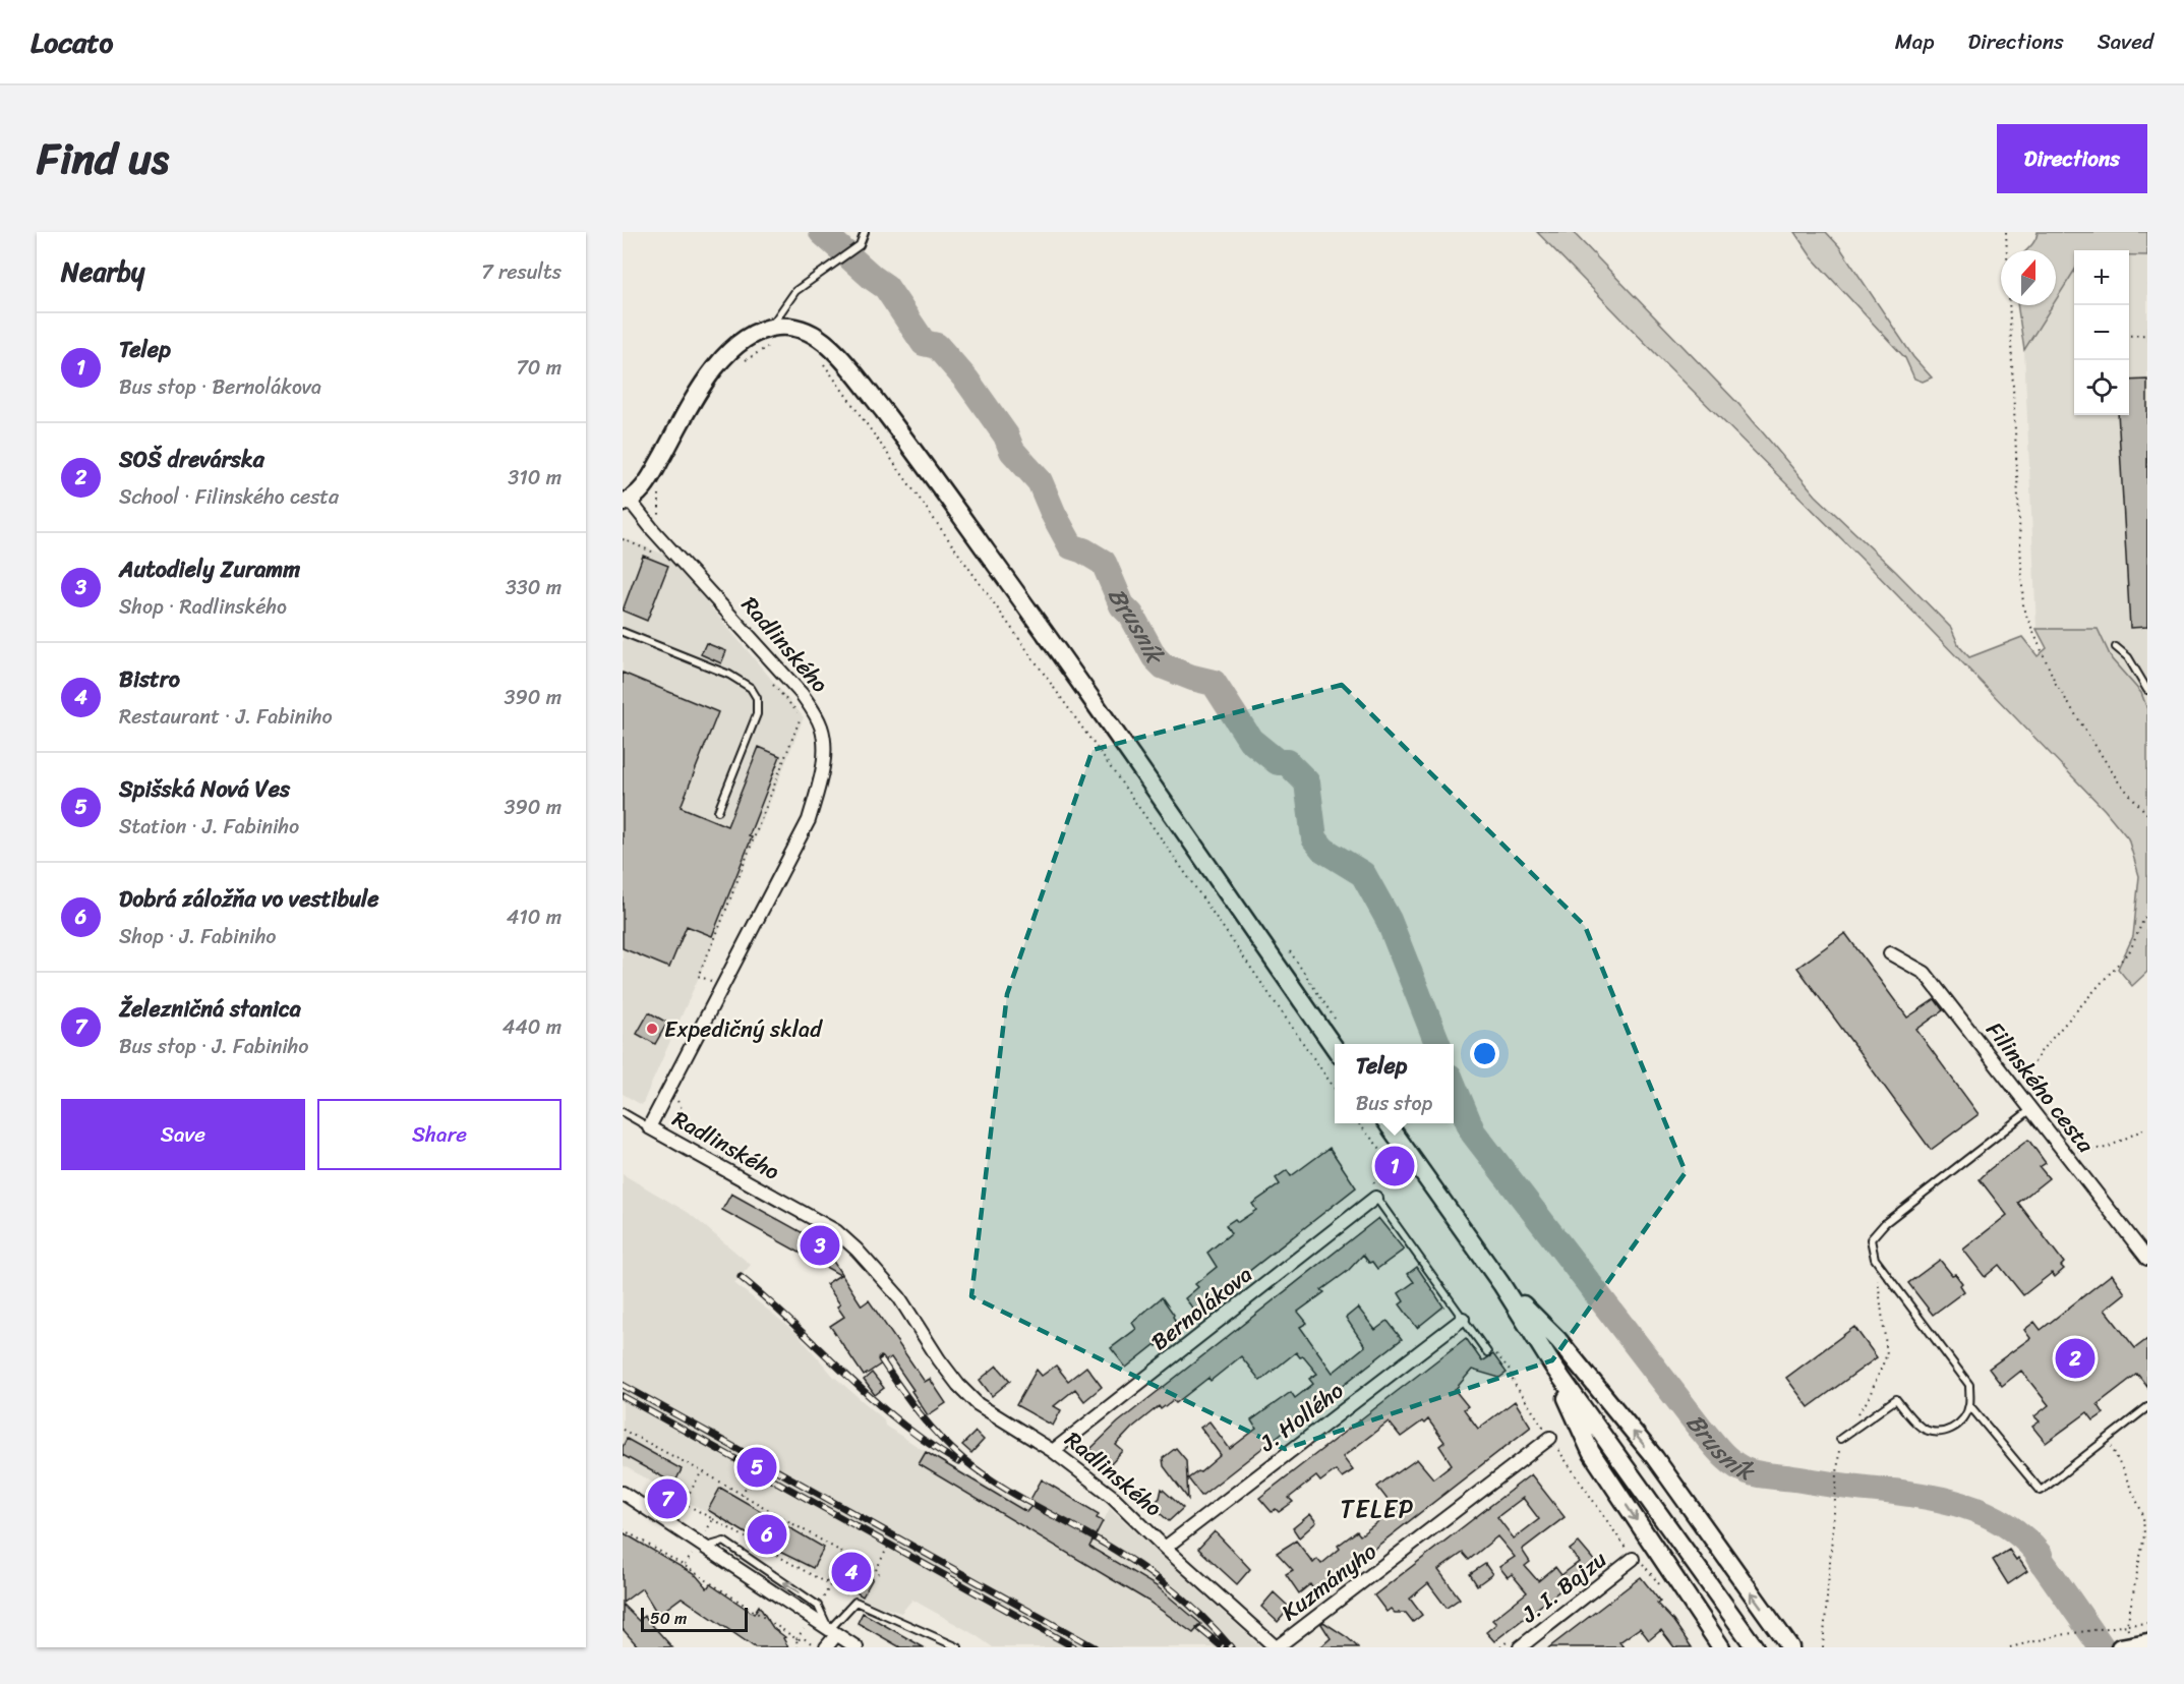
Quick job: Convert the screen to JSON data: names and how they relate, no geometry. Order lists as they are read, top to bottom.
{
  "streets": {
    "street": [
      "Radlinského",
      "Filinského cesta",
      "Bernolákova",
      "J. Hollého",
      "Kuzmányho",
      "J. I. Bajzu"
    ]
  },
  "crossings": [
    ["Radlinského", "Bernolákova"],
    ["Radlinského", "J. Hollého"],
    ["Radlinského", "Kuzmányho"]
  ],
  "districts": ["TELEP"],
  "water": ["Brusník"],
  "places": ["Expedičný sklad"],
  "scale_bar": "50 m",
  "north": "top",
  "page": {
    "header": "Locato",
    "nav": ["Map", "Directions", "Saved"],
    "title": "Find us",
    "buttons": [
      "Directions",
      ["Save", "Share"]
    ],
    "heading": ["Nearby", "7 results"],
    "map_buttons": ["+", "−"],
    "list": [
      {
        "mark": "1",
        "name": "Telep",
        "note": "Bus stop · Bernolákova",
        "value": "70 m"
      },
      {
        "mark": "2",
        "name": "SOŠ drevárska",
        "note": "School · Filinského cesta",
        "value": "310 m"
      },
      {
        "mark": "3",
        "name": "Autodiely Zuramm",
        "note": "Shop · Radlinského",
        "value": "330 m"
      },
      {
        "mark": "4",
        "name": "Bistro",
        "note": "Restaurant · J. Fabiniho",
        "value": "390 m"
      },
      {
        "mark": "5",
        "name": "Spišská Nová Ves",
        "note": "Station · J. Fabiniho",
        "value": "390 m"
      },
      {
        "mark": "6",
        "name": "Dobrá záložňa vo vestibule",
        "note": "Shop · J. Fabiniho",
        "value": "410 m"
      },
      {
        "mark": "7",
        "name": "Železničná stanica",
        "note": "Bus stop · J. Fabiniho",
        "value": "440 m"
      }
    ],
    "popup": ["Telep", "Bus stop"],
    "pins": [
      "1",
      "3",
      "2",
      "5",
      "7",
      "6",
      "4"
    ],
    "scale": "50 m"
  }
}
